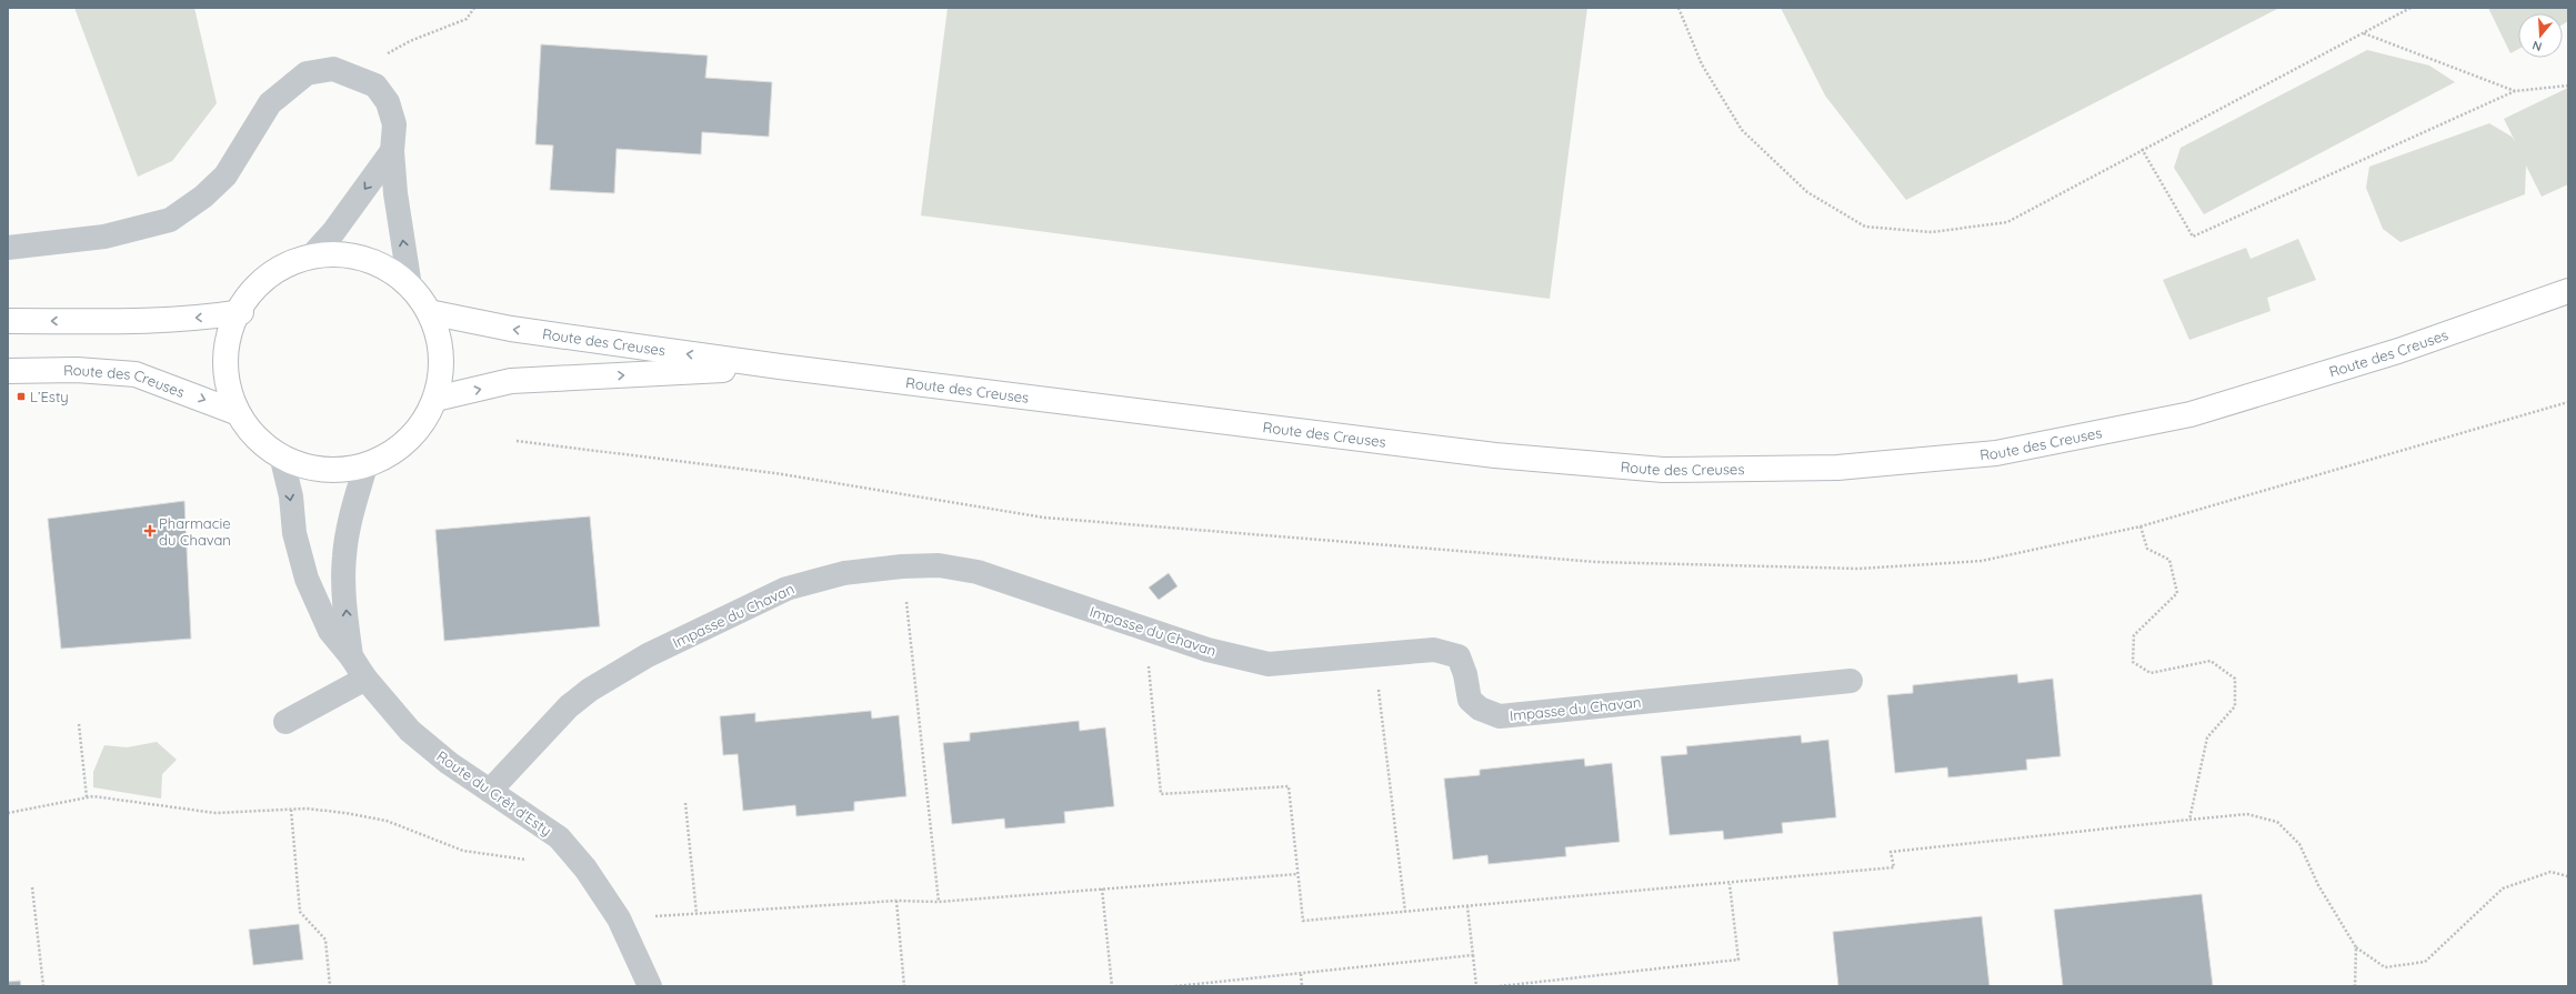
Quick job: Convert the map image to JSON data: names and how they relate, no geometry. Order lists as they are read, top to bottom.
{
  "streets": {
    "main road": ["Route des Creuses"],
    "street": ["Impasse du Chavan", "Route du Crêt d'Esty"]
  },
  "crossings": [
    ["Route des Creuses", "Route du Crêt d'Esty"],
    ["Impasse du Chavan", "Route du Crêt d'Esty"]
  ],
  "places": {
    "transit": ["L’Esty"],
    "health": ["Pharmacie du Chavan"]
  },
  "north": "bottom"
}
